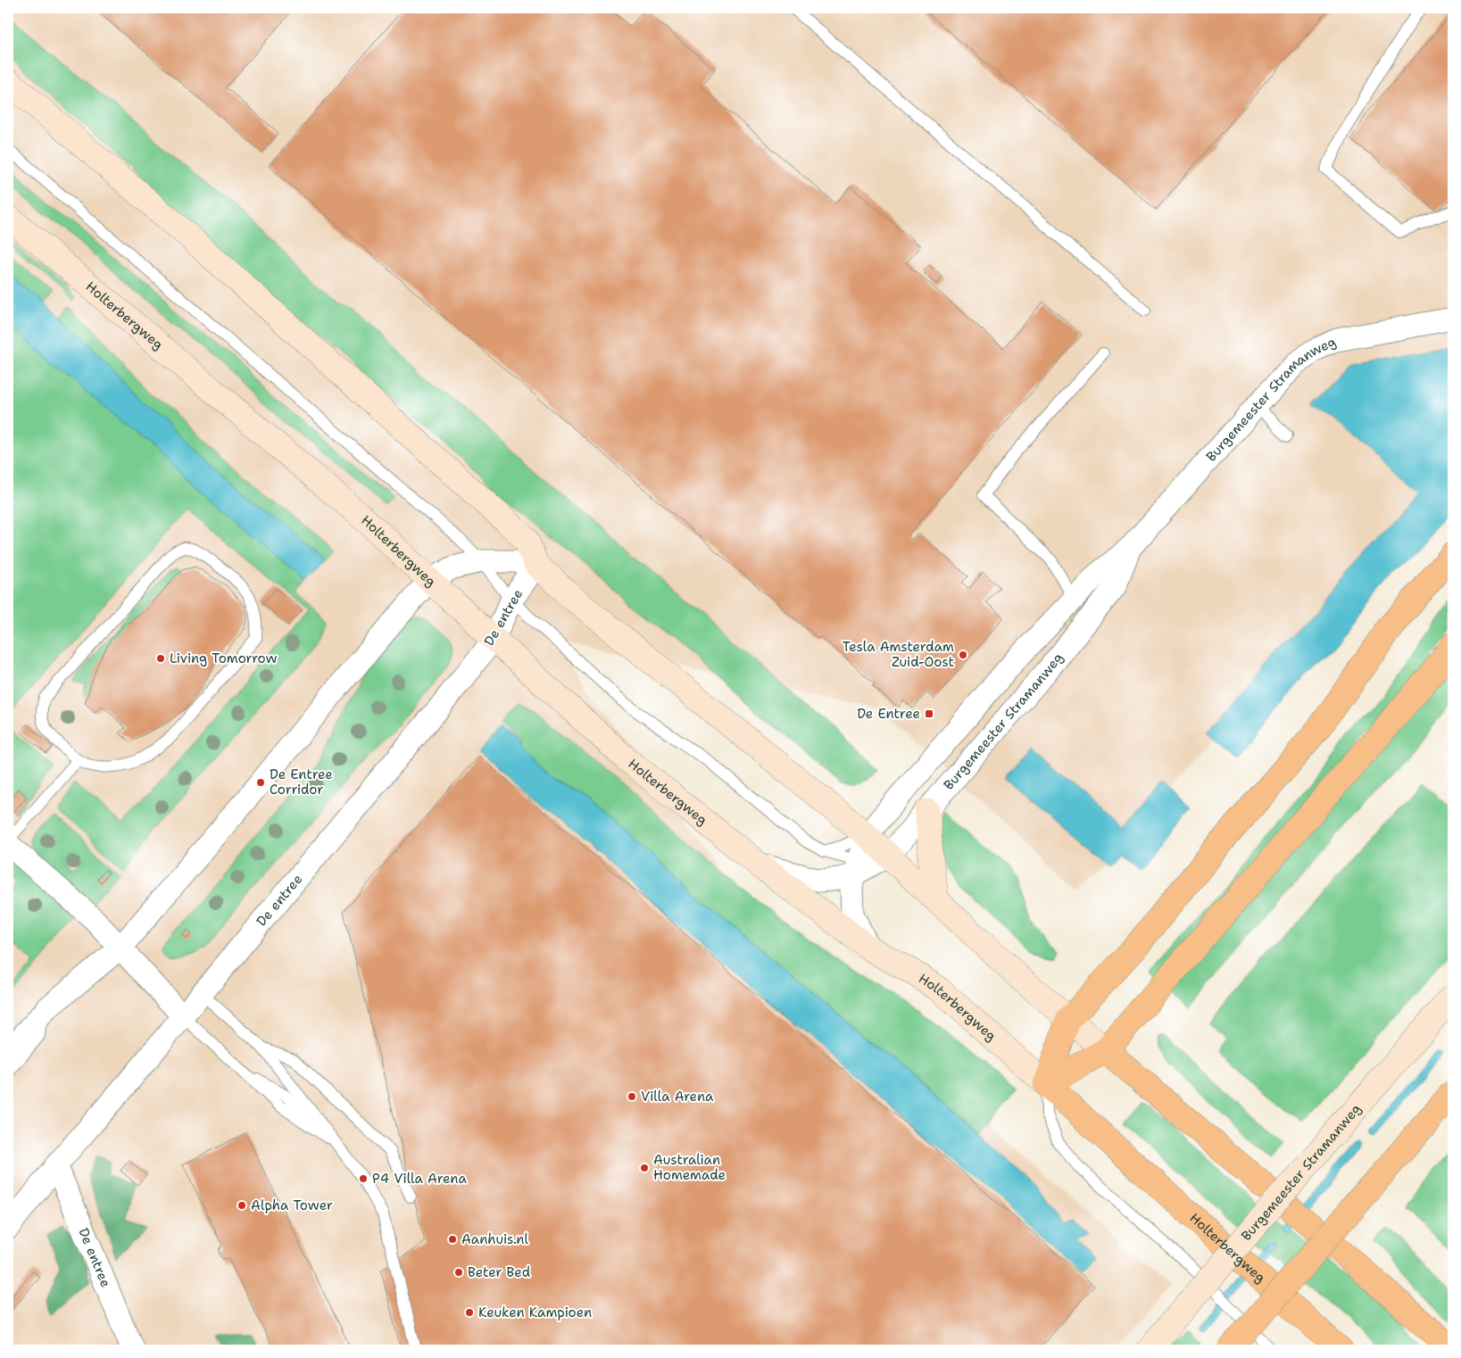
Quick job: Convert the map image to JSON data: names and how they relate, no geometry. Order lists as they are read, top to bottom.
{
  "streets": {
    "main road": ["Holterbergweg", "Burgemeester Stramanweg"],
    "street": ["De entree"]
  },
  "crossings": [
    ["Holterbergweg", "Burgemeester Stramanweg"],
    ["Holterbergweg", "De entree"]
  ],
  "places": {
    "other": [
      "Tesla Amsterdam Zuid-Oost",
      "Living Tomorrow",
      "De Entree Corridor",
      "Villa Arena",
      "Australian Homemade",
      "P4 Villa Arena",
      "Alpha Tower",
      "Aanhuis.nl",
      "Beter Bed",
      "Keuken Kampioen"
    ],
    "transit": ["De Entree"]
  }
}
